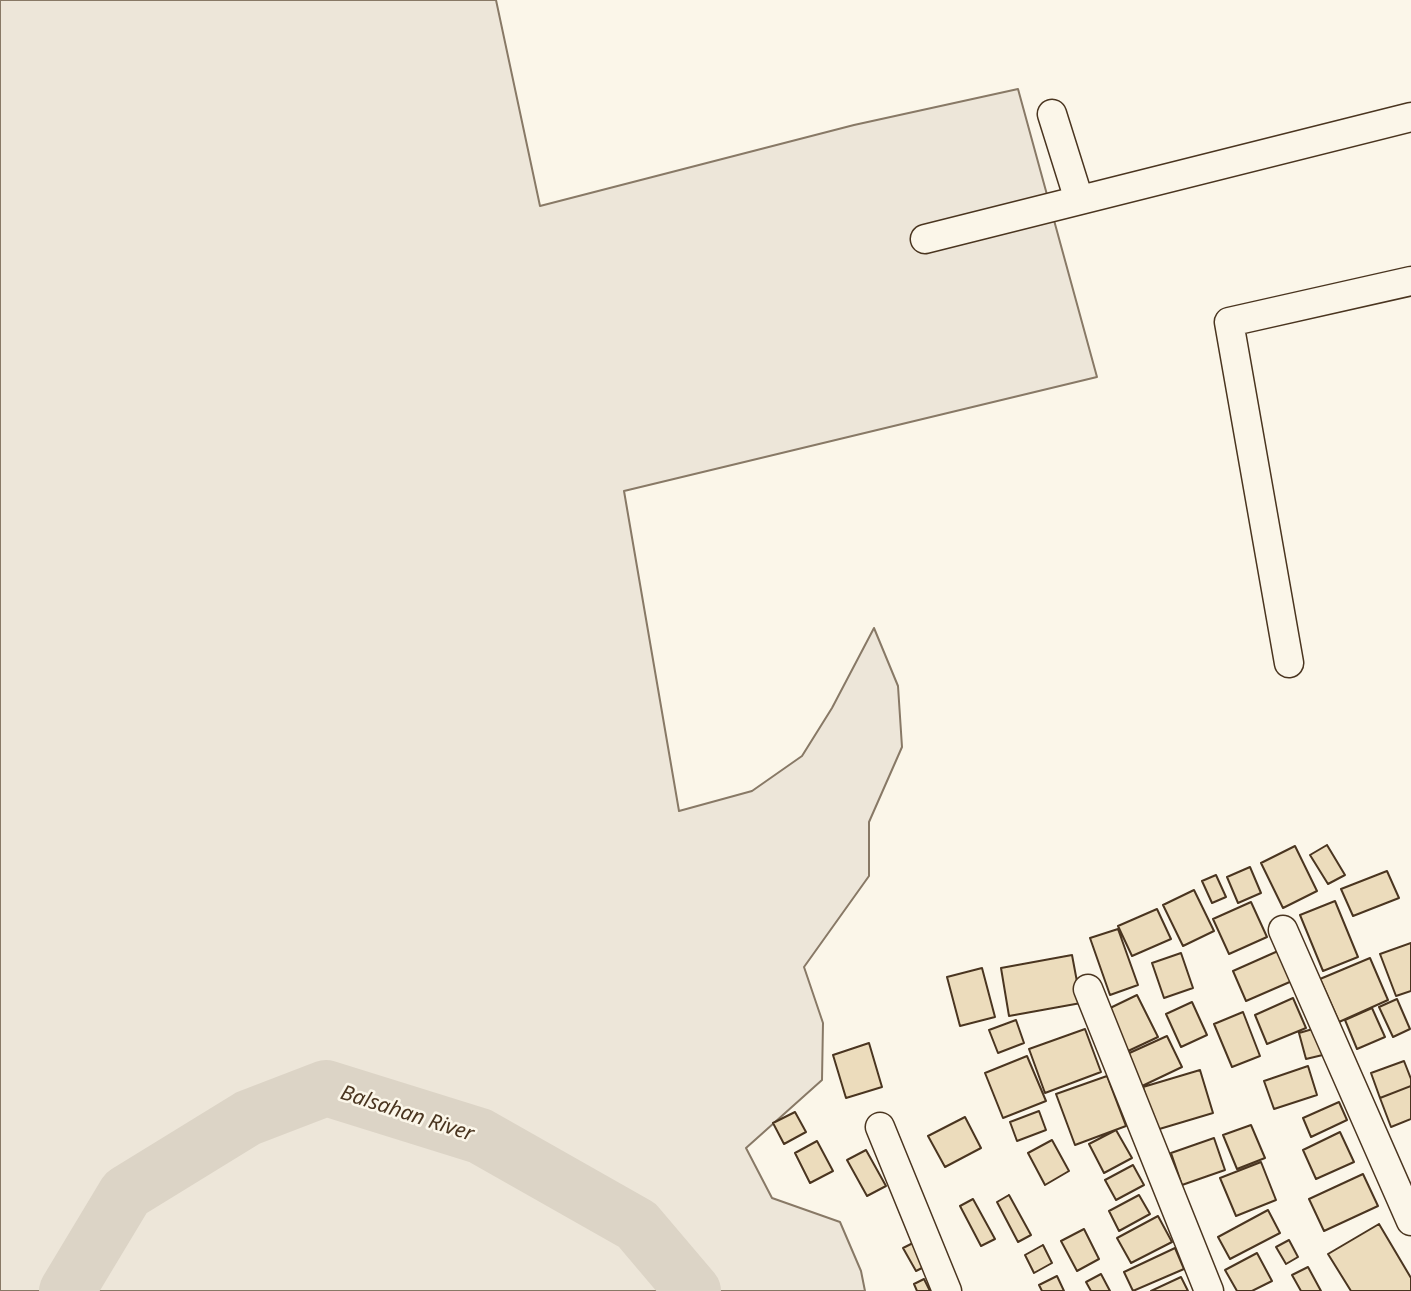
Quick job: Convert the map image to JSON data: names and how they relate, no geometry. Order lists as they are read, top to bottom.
{
  "water": ["Balsahan River"]
}
